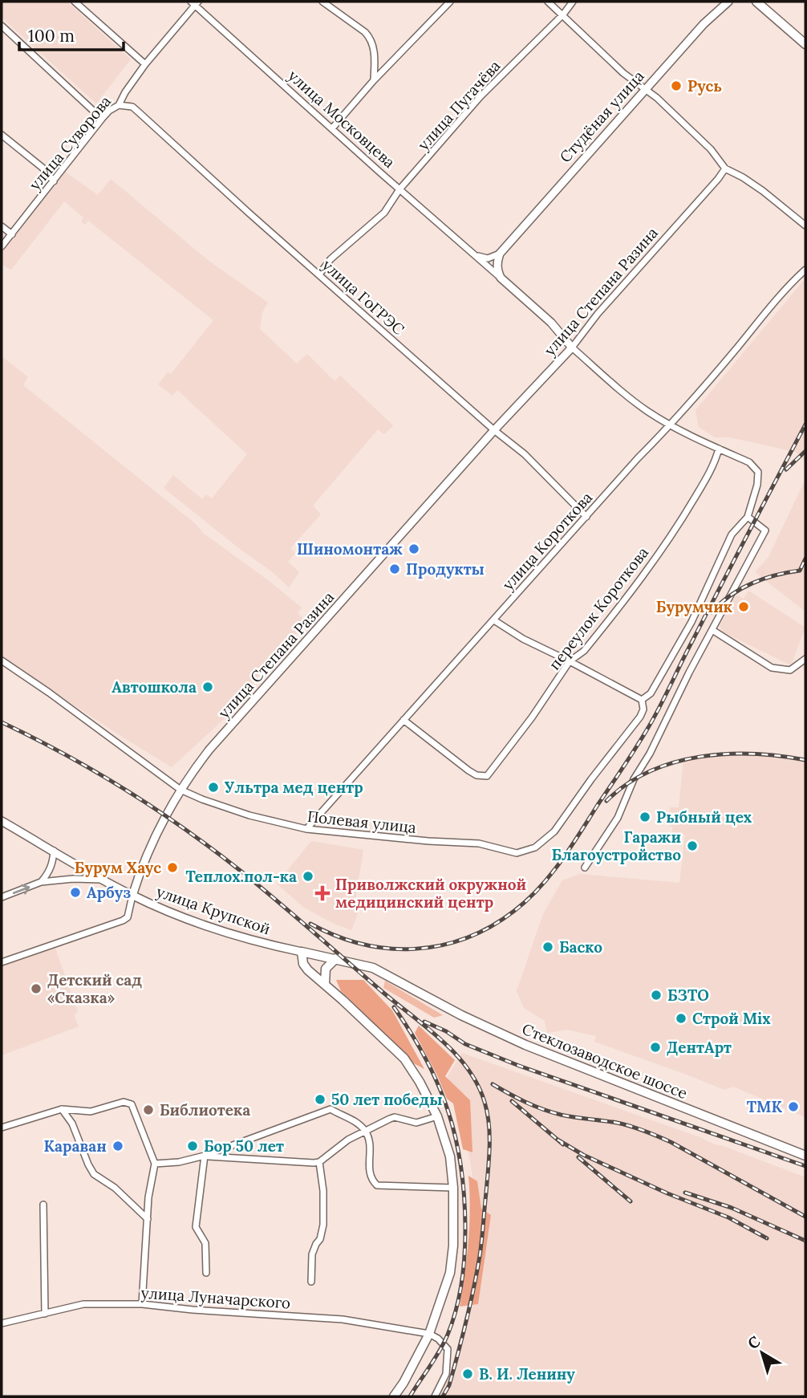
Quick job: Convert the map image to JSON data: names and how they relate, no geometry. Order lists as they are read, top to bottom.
{
  "streets": {
    "main road": ["улица Крупской", "Стеклозаводское шоссе"],
    "street": [
      "улица Пугачёва",
      "Студёная улица",
      "улица Московцева",
      "улица Суворова",
      "улица Степана Разина",
      "улица ГоГРЭС",
      "улица Короткова",
      "переулок Короткова",
      "Полевая улица",
      "улица Луначарского"
    ]
  },
  "crossings": [
    ["улица Пугачёва", "улица Московцева"],
    ["улица Пугачёва", "улица ГоГРЭС"],
    ["улица Московцева", "улица Суворова"],
    ["улица Московцева", "улица Степана Разина"],
    ["улица Московцева", "улица Короткова"],
    ["улица Московцева", "переулок Короткова"],
    ["улица Суворова", "улица ГоГРЭС"],
    ["улица Степана Разина", "улица ГоГРЭС"],
    ["улица Степана Разина", "Полевая улица"],
    ["улица Степана Разина", "улица Крупской"],
    ["улица ГоГРЭС", "улица Короткова"],
    ["улица Короткова", "переулок Короткова"],
    ["улица Короткова", "Полевая улица"],
    ["улица Крупской", "Стеклозаводское шоссе"]
  ],
  "places": {
    "other": [
      "Русь",
      "Шиномонтаж",
      "Продукты",
      "Бурумчик",
      "Автошкола",
      "Ультра мед центр",
      "Рыбный цех",
      "Гаражи Благоустройство",
      "Бурум Хаус",
      "Теплох.пол-ка",
      "Арбуз",
      "Баско",
      "Детский сад «Сказка»",
      "БЗТО",
      "Строй Mix",
      "ДентАрт",
      "50 лет победы",
      "ТМК",
      "Библиотека",
      "Караван",
      "Бор 50 лет",
      "В. И. Ленину"
    ],
    "health": ["Приволжский окружной медицинский центр"]
  },
  "scale_bar": "100 m",
  "north": "top left"
}
